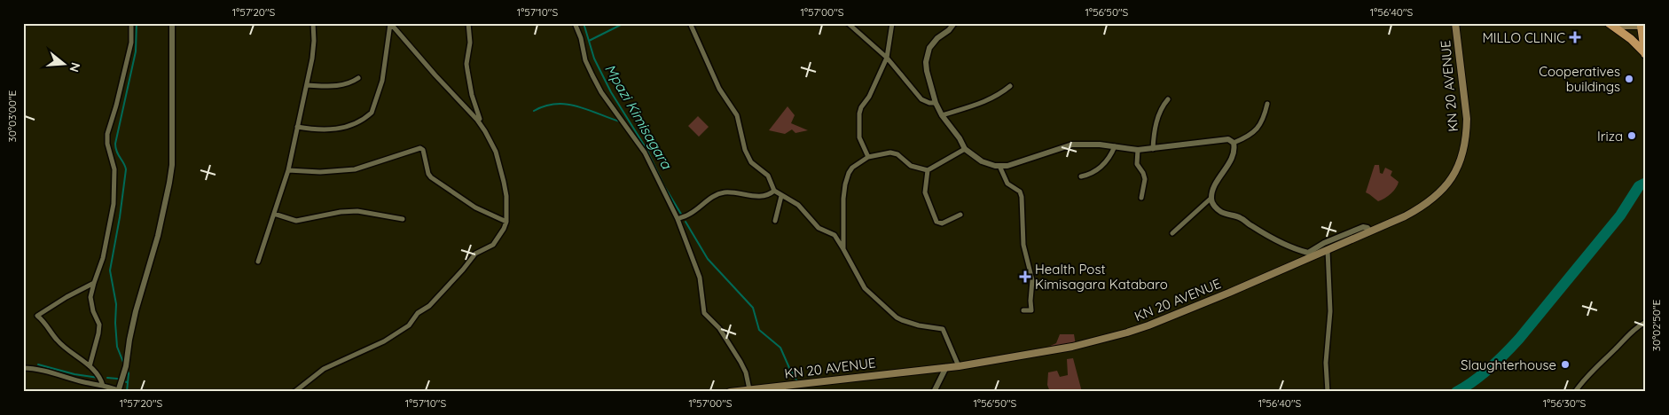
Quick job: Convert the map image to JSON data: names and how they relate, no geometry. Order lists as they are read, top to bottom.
{
  "streets": {
    "main road": ["KN 20 AVENUE"]
  },
  "water": ["Mpazi Kimisagara"],
  "places": {
    "health": ["MILLO CLINIC", "Health Post Kimisagara Katabaro"],
    "other": ["Cooperatives buildings", "Iriza", "Slaughterhouse"]
  },
  "north": "right",
  "coordinates": [
    "1°57'20\"S",
    "1°57'10\"S",
    "1°57'00\"S",
    "1°56'50\"S",
    "1°56'40\"S",
    "30°03'00\"E",
    "30°02'50\"E",
    "1°56'30\"S"
  ]
}
